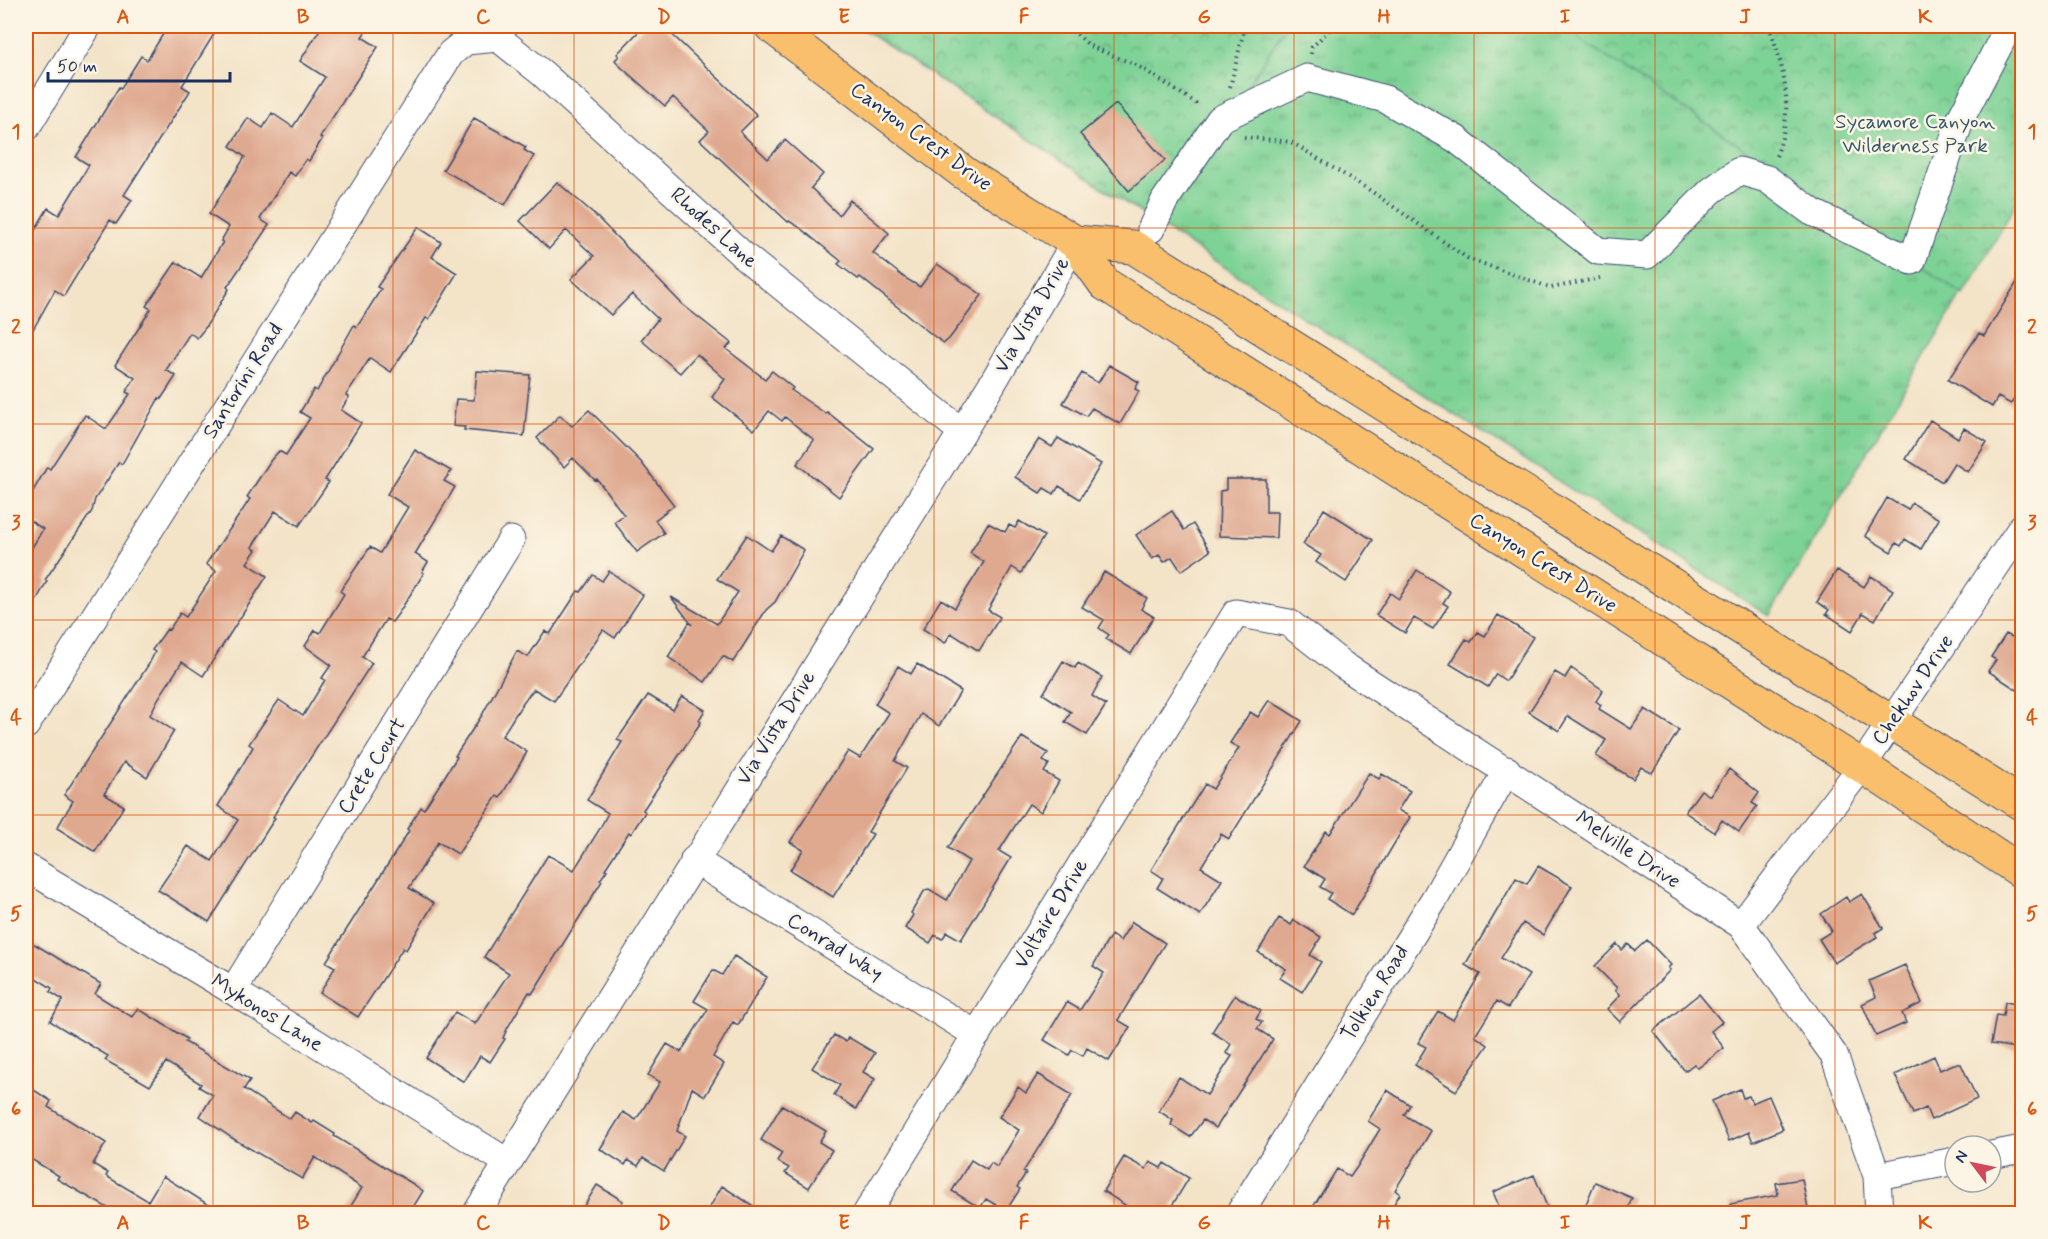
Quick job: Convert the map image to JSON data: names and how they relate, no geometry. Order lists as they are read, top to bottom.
{
  "streets": {
    "main road": ["Canyon Crest Drive"],
    "street": [
      "Rhodes Lane",
      "Via Vista Drive",
      "Santorini Road",
      "Chekhov Drive",
      "Crete Court",
      "Melville Drive",
      "Voltaire Drive",
      "Conrad Way",
      "Tolkien Road",
      "Mykonos Lane"
    ]
  },
  "crossings": [
    ["Canyon Crest Drive", "Via Vista Drive"],
    ["Canyon Crest Drive", "Chekhov Drive"],
    ["Rhodes Lane", "Via Vista Drive"],
    ["Rhodes Lane", "Santorini Road"],
    ["Via Vista Drive", "Conrad Way"],
    ["Via Vista Drive", "Mykonos Lane"],
    ["Chekhov Drive", "Melville Drive"],
    ["Crete Court", "Mykonos Lane"],
    ["Melville Drive", "Voltaire Drive"],
    ["Melville Drive", "Tolkien Road"],
    ["Voltaire Drive", "Conrad Way"]
  ],
  "parks": ["Sycamore Canyon Wilderness Park"],
  "scale_bar": "50 m",
  "north": "top left",
  "grid": {
    "columns": [
      "A",
      "B",
      "C",
      "D",
      "E",
      "F",
      "G",
      "H",
      "I",
      "J",
      "K"
    ],
    "rows": [
      "1",
      "2",
      "3",
      "4",
      "5",
      "6"
    ]
  }
}
